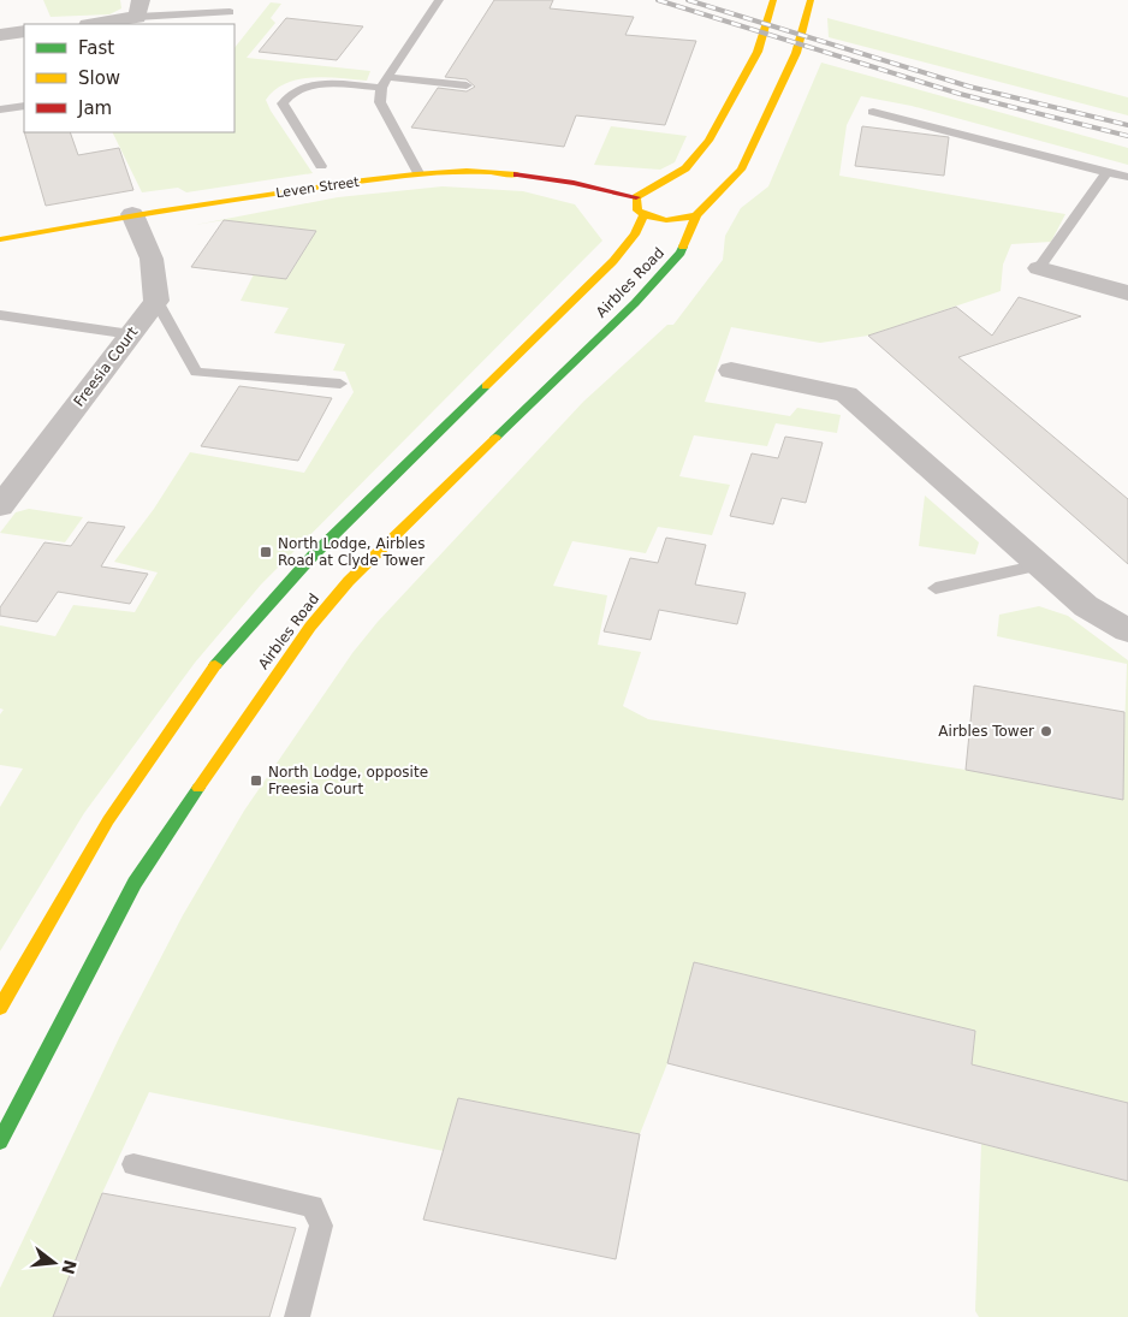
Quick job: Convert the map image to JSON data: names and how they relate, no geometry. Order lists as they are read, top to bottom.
{
  "streets": {
    "main road": ["Leven Street", "Airbles Road"],
    "street": ["Freesia Court"]
  },
  "places": {
    "transit": ["North Lodge, Airbles Road at Clyde Tower", "North Lodge, opposite Freesia Court"],
    "other": ["Airbles Tower"]
  },
  "legend": ["Fast", "Slow", "Jam"],
  "north": "right"
}
